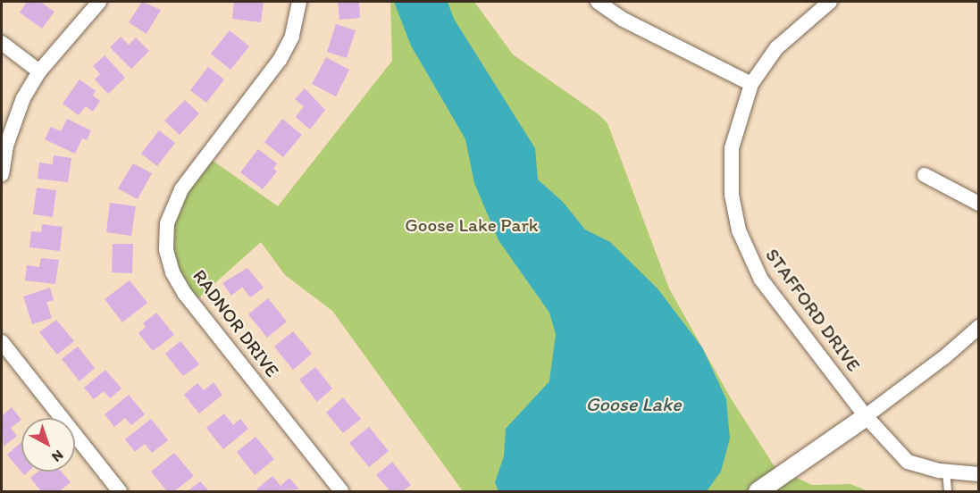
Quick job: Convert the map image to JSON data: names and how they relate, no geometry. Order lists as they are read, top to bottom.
{
  "streets": {
    "street": ["STAFFORD DRIVE", "RADNOR DRIVE"]
  },
  "water": ["Goose Lake"],
  "parks": ["Goose Lake Park"],
  "north": "bottom right"
}
